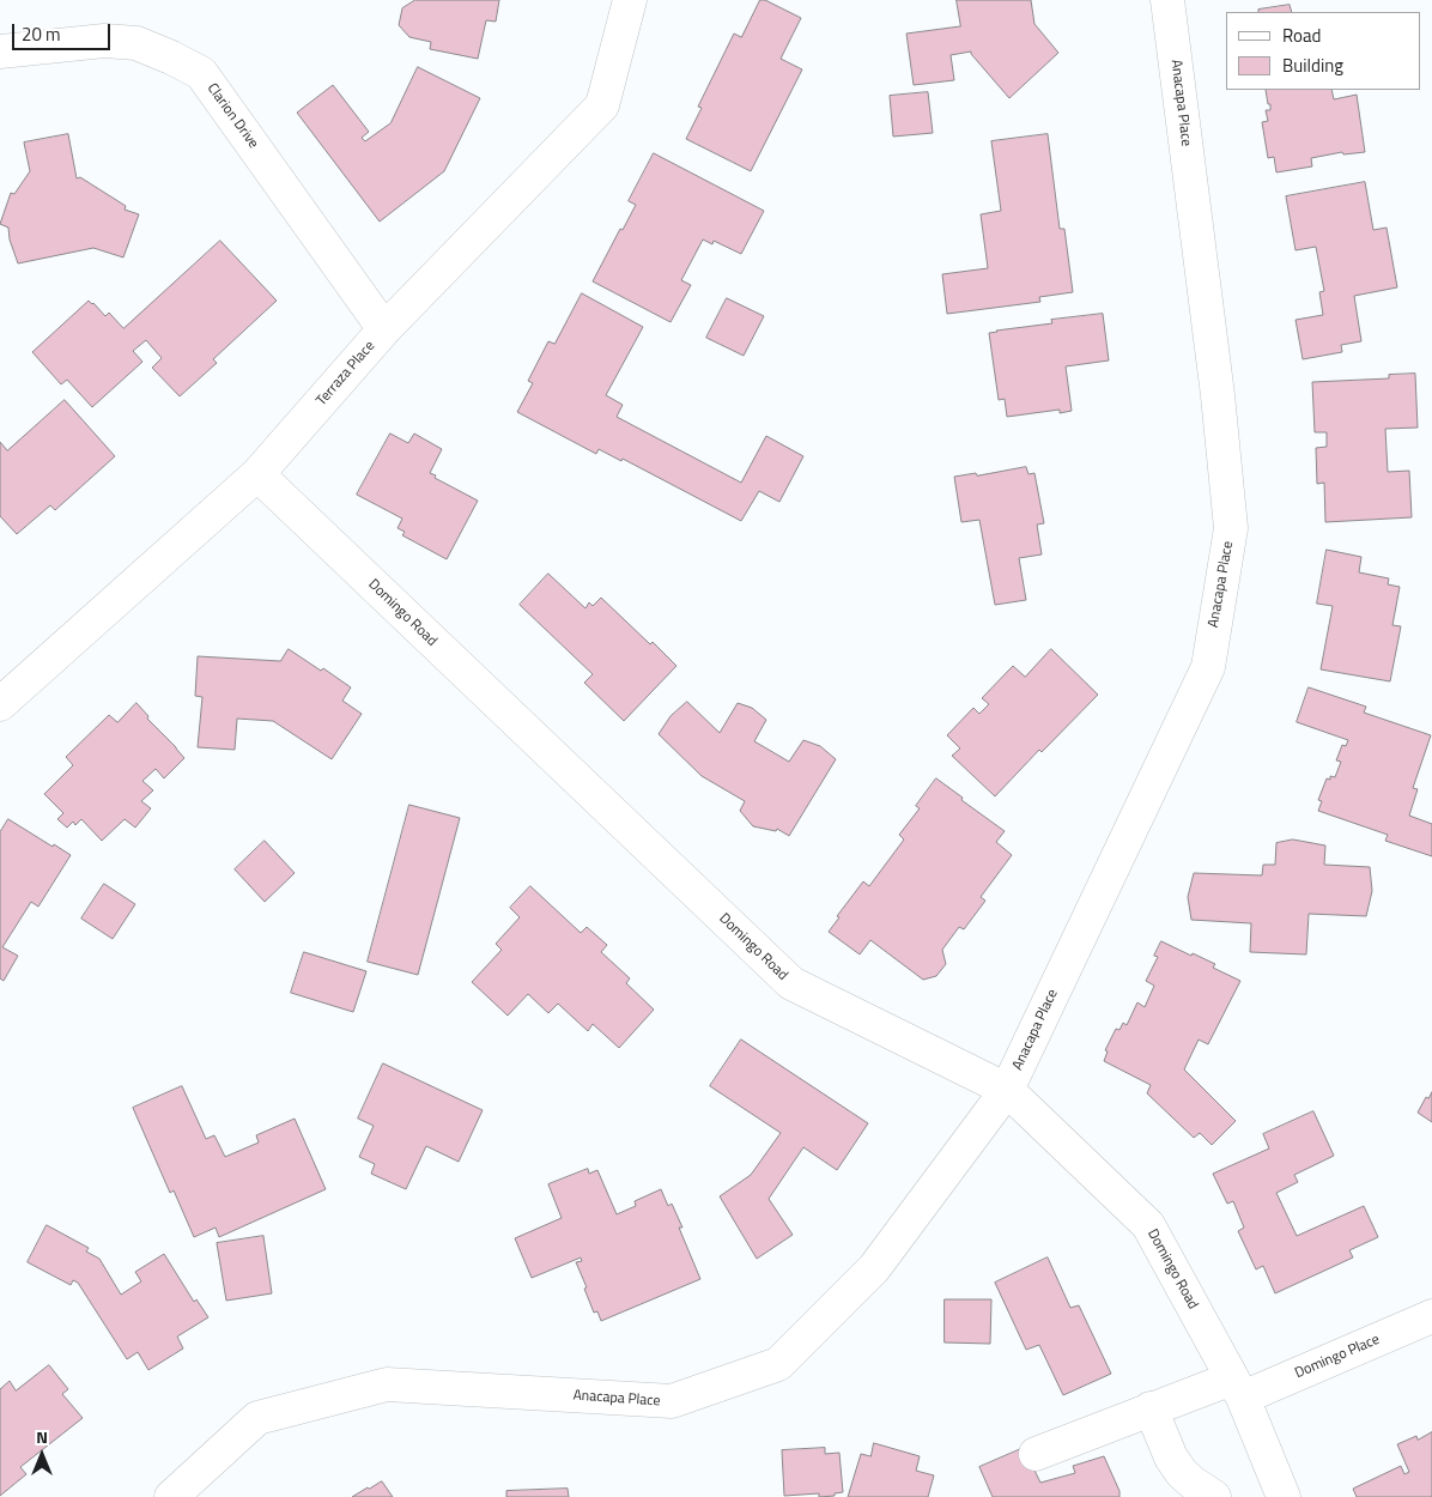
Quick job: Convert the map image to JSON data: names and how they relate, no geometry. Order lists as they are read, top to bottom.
{
  "streets": {
    "street": [
      "Anacapa Place",
      "Clarion Drive",
      "Terraza Place",
      "Domingo Road",
      "Domingo Place"
    ]
  },
  "crossings": [
    ["Anacapa Place", "Domingo Road"],
    ["Clarion Drive", "Terraza Place"],
    ["Terraza Place", "Domingo Road"],
    ["Domingo Road", "Domingo Place"]
  ],
  "legend": ["Road", "Building"],
  "scale_bar": "20 m",
  "north": "top"
}
